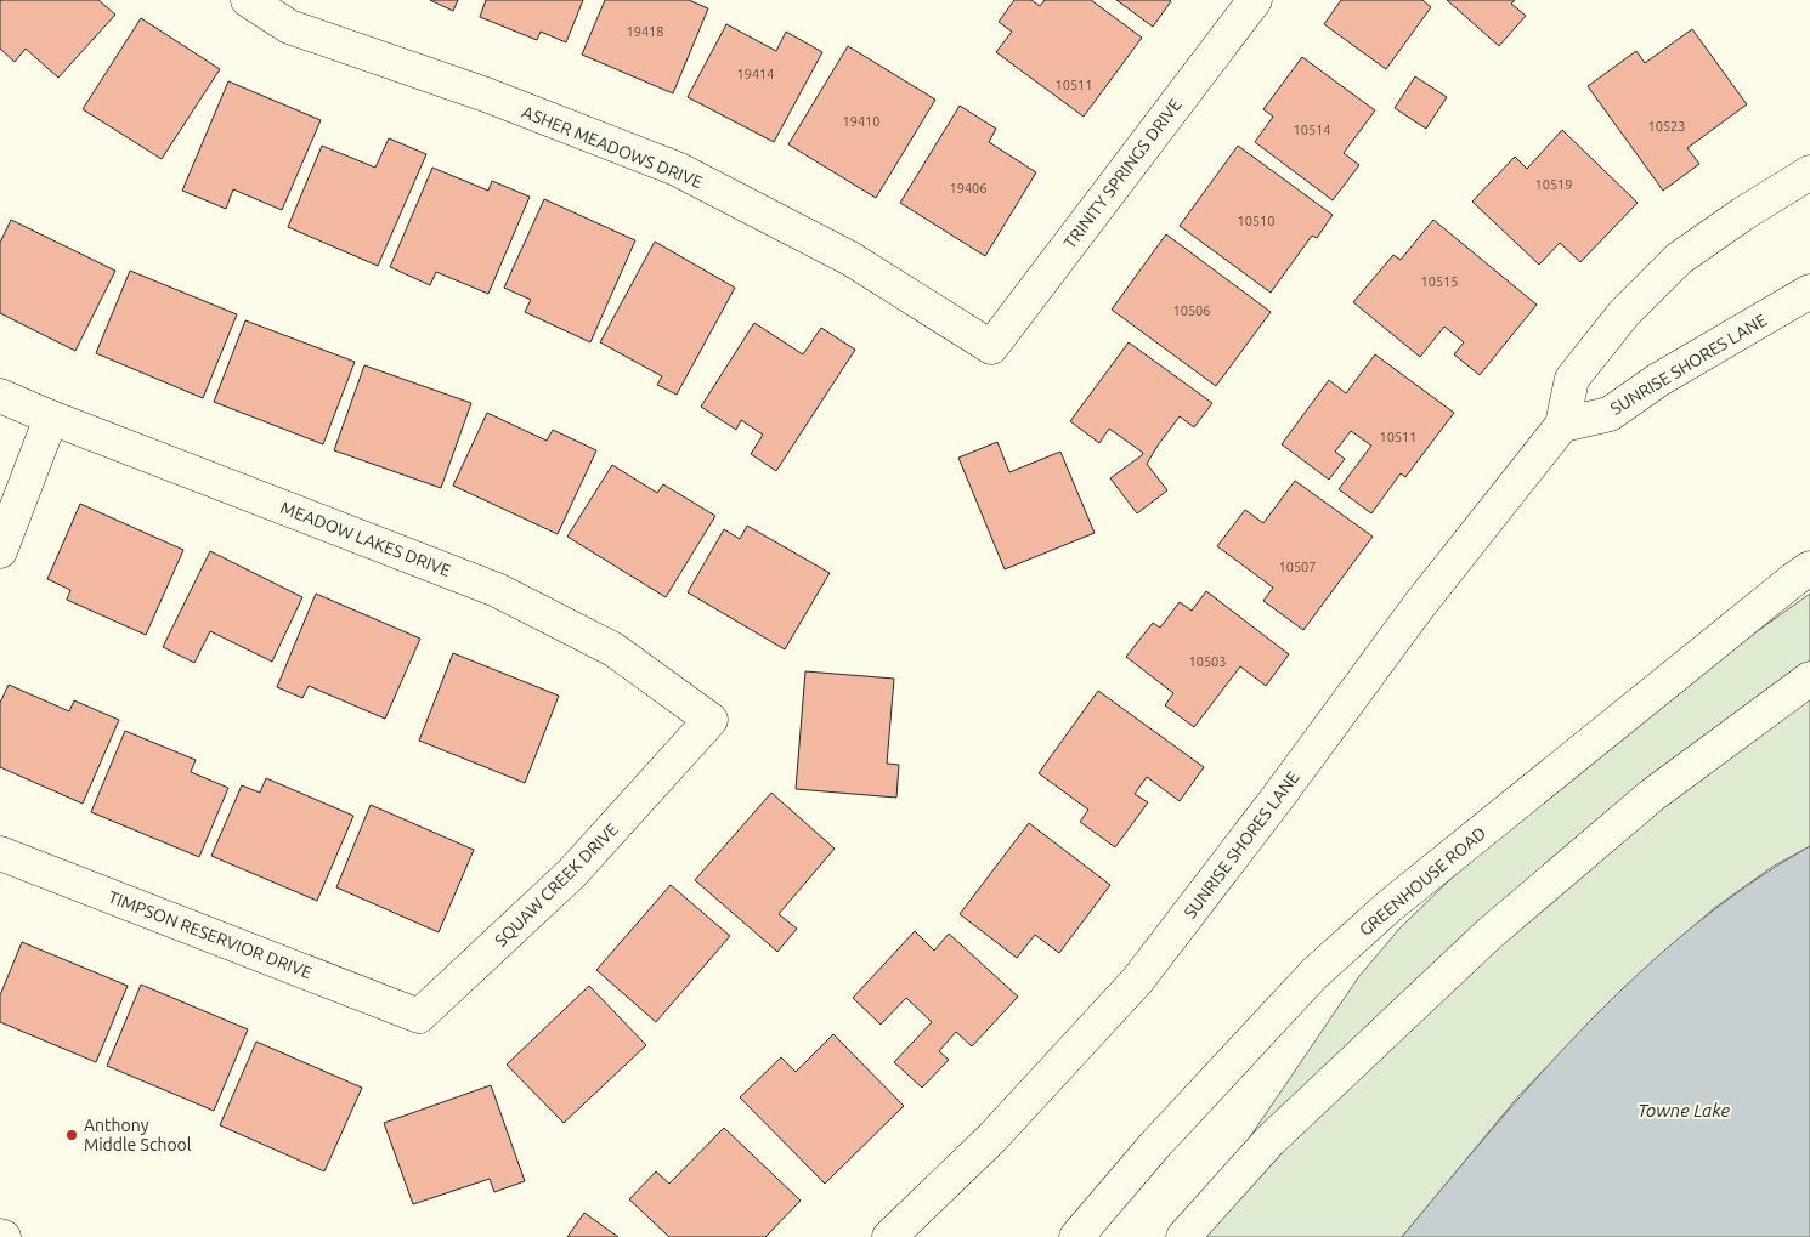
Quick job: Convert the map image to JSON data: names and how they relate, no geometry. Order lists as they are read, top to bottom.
{
  "streets": {
    "street": [
      "ASHER MEADOWS DRIVE",
      "TRINITY SPRINGS DRIVE",
      "SUNRISE SHORES LANE",
      "MEADOW LAKES DRIVE",
      "GREENHOUSE ROAD",
      "SQUAW CREEK DRIVE",
      "TIMPSON RESERVIOR DRIVE"
    ]
  },
  "crossings": [
    ["ASHER MEADOWS DRIVE", "TRINITY SPRINGS DRIVE"],
    ["MEADOW LAKES DRIVE", "SQUAW CREEK DRIVE"],
    ["SQUAW CREEK DRIVE", "TIMPSON RESERVIOR DRIVE"]
  ],
  "water": ["Towne Lake"],
  "places": ["Anthony Middle School"],
  "house_numbers": [
    "19418",
    "19414",
    "10511",
    "19410",
    "10523",
    "10514",
    "10519",
    "19406",
    "10510",
    "10515",
    "10506",
    "10511",
    "10507",
    "10503"
  ]
}
